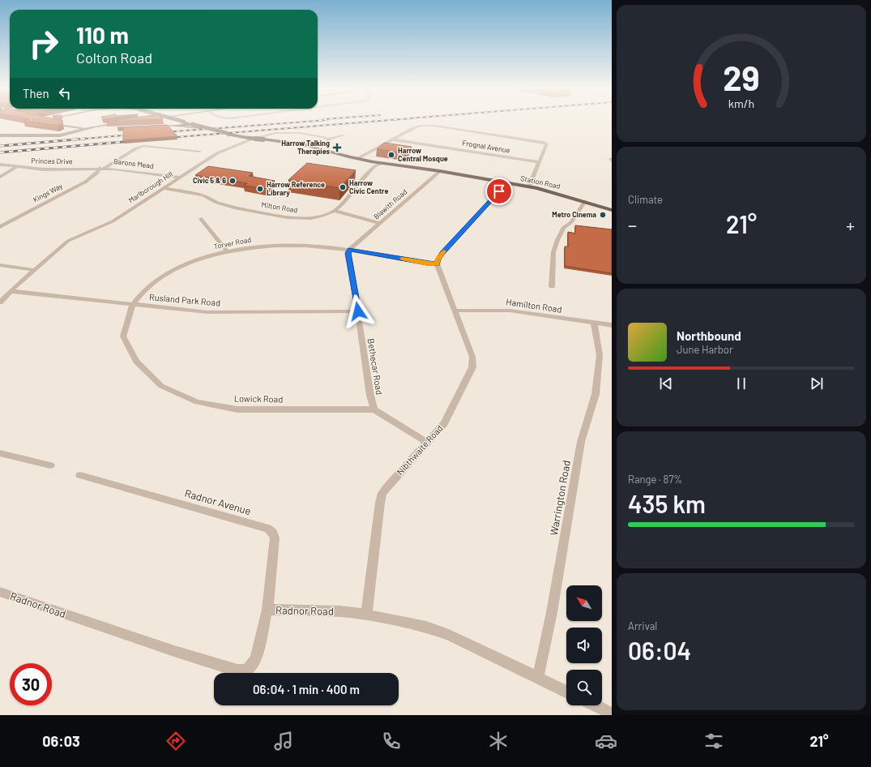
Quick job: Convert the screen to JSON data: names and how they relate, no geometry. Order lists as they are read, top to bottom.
{
  "streets": {
    "main road": ["Station Road"],
    "street": [
      "Frognal Avenue",
      "Princes Drive",
      "Barons Mead",
      "Marlborough Hill",
      "Kings Way",
      "Blawith Road",
      "Milton Road",
      "Torver Road",
      "Rusland Park Road",
      "Hamilton Road",
      "Bethecar Road",
      "Lowick Road",
      "Nibthwaite Road",
      "Warrington Road",
      "Radnor Avenue",
      "Radnor Road"
    ]
  },
  "crossings": [
    ["Princes Drive", "Barons Mead"],
    ["Princes Drive", "Kings Way"],
    ["Barons Mead", "Marlborough Hill"],
    ["Barons Mead", "Kings Way"],
    ["Station Road", "Blawith Road"],
    ["Station Road", "Milton Road"],
    ["Marlborough Hill", "Milton Road"],
    ["Marlborough Hill", "Rusland Park Road"],
    ["Blawith Road", "Torver Road"],
    ["Blawith Road", "Bethecar Road"],
    ["Torver Road", "Rusland Park Road"],
    ["Torver Road", "Bethecar Road"],
    ["Torver Road", "Lowick Road"],
    ["Torver Road", "Nibthwaite Road"],
    ["Rusland Park Road", "Bethecar Road"],
    ["Rusland Park Road", "Lowick Road"],
    ["Hamilton Road", "Nibthwaite Road"],
    ["Hamilton Road", "Warrington Road"],
    ["Bethecar Road", "Lowick Road"],
    ["Nibthwaite Road", "Radnor Road"],
    ["Warrington Road", "Radnor Road"],
    ["Radnor Avenue", "Radnor Road"]
  ],
  "places": {
    "health": ["Harrow Talking Therapies"],
    "other": [
      "Harrow Central Mosque",
      "Civic 5 & 6",
      "Harrow Civic Centre",
      "Harrow Reference Library",
      "Metro Cinema"
    ]
  },
  "north": "top left",
  "page": {
    "turn": ["110 m", "Colton Road"],
    "then": "Then",
    "tile": [
      "Climate",
      ["Range · 87%", "435 km"],
      ["Arrival", "06:04"]
    ],
    "heat": ["−", "21°", "+"],
    "song": ["Northbound", "June Harbor"],
    "limit": "30",
    "trip": "06:04 · 1 min · 400 m",
    "tabs": ["06:03", "21°"],
    "gauge": ["29", "km/h"]
  }
}
